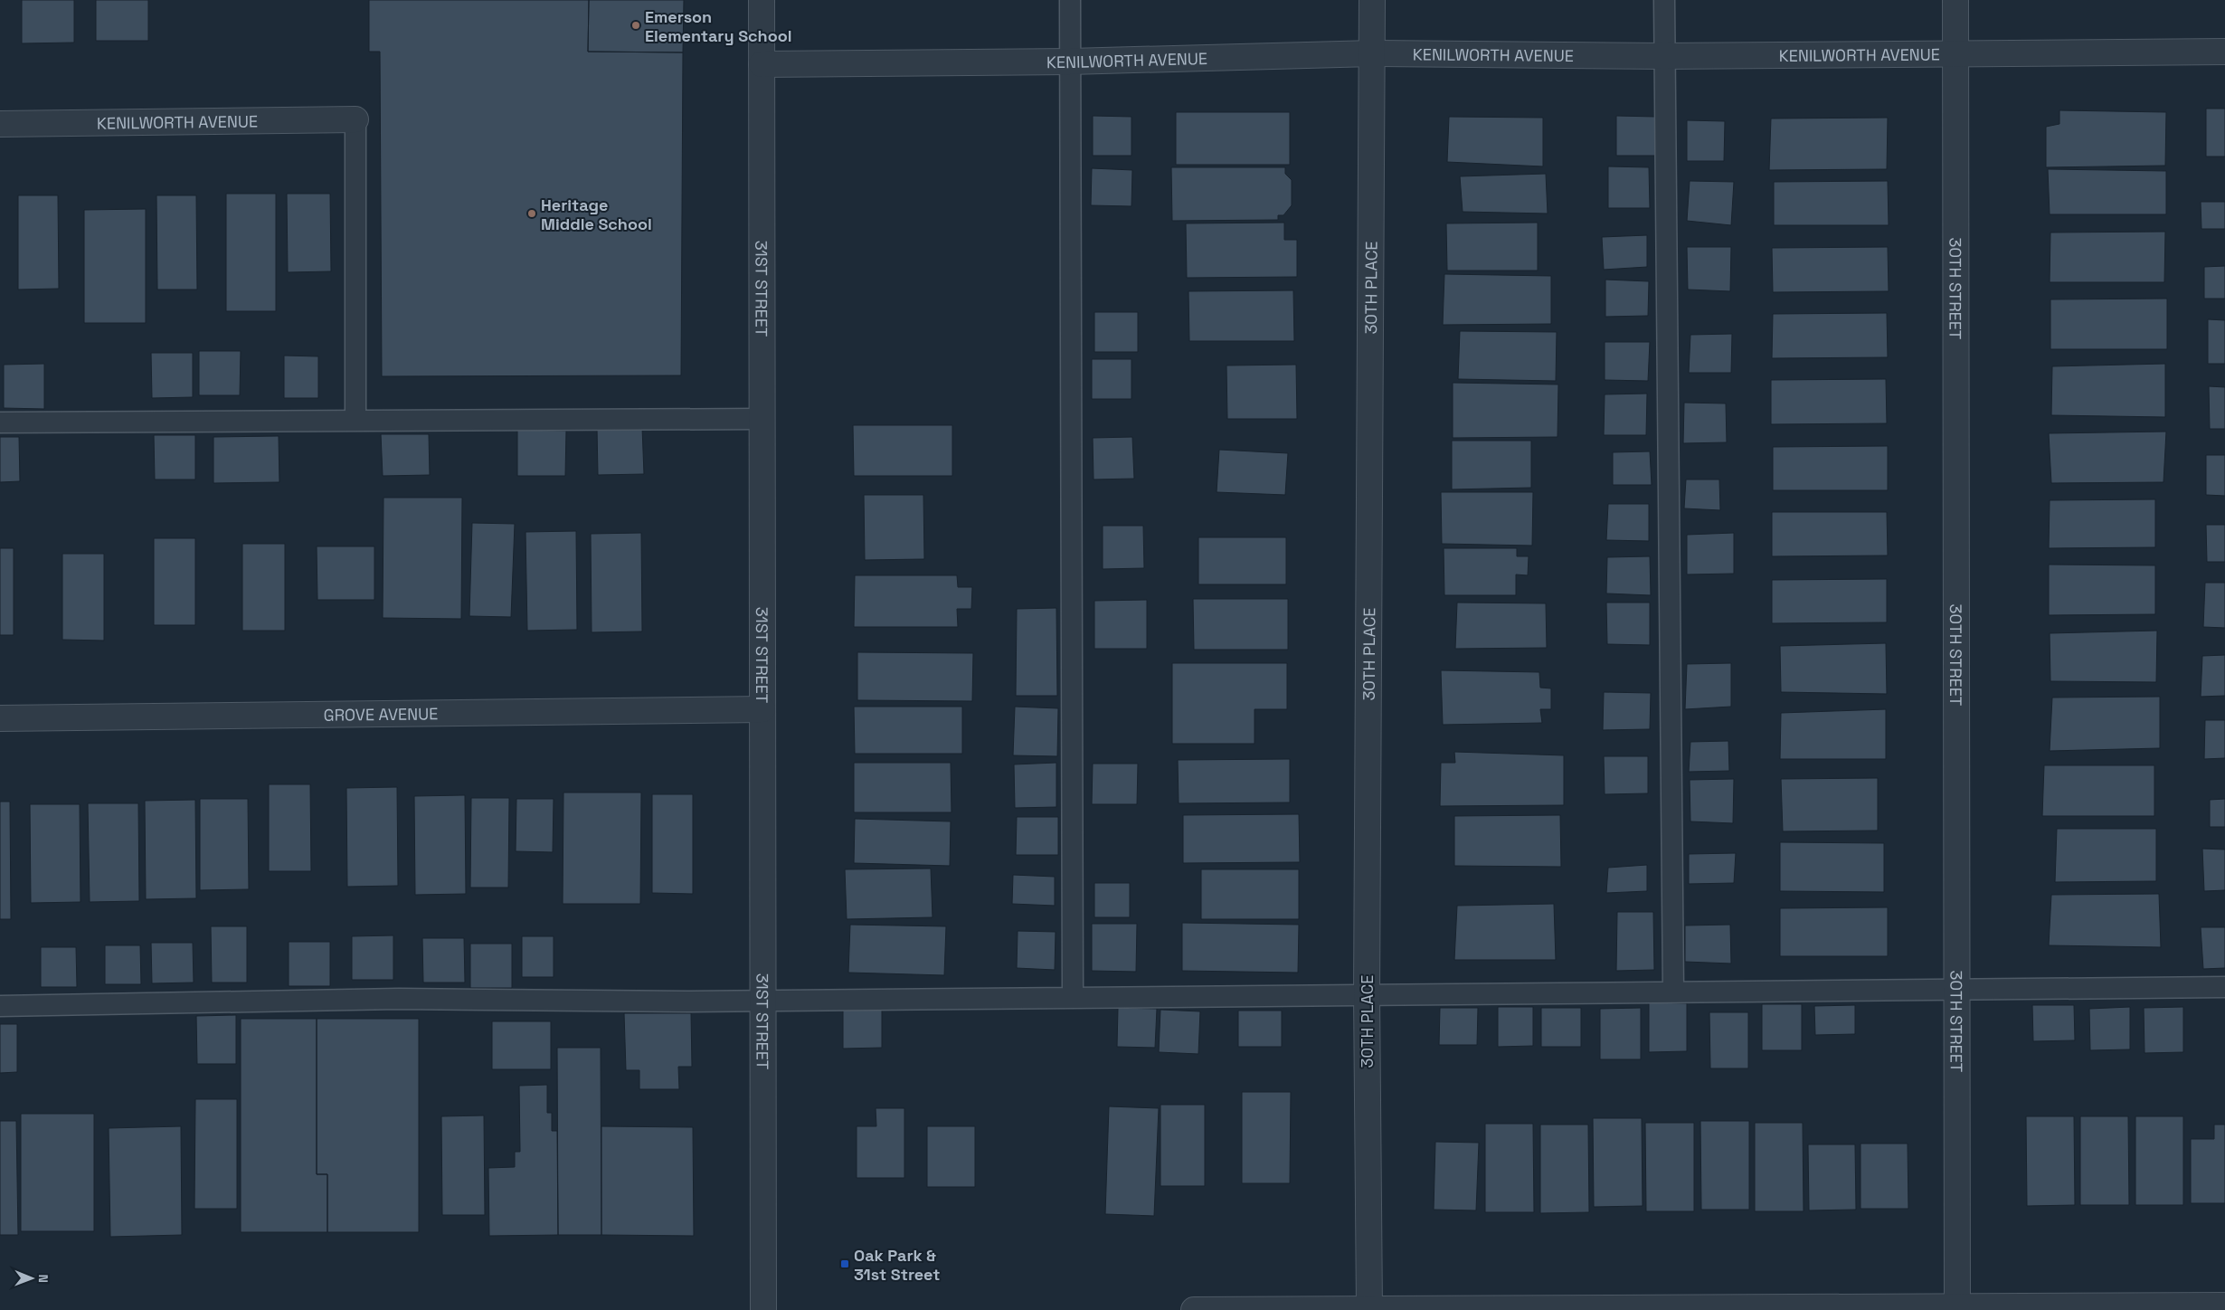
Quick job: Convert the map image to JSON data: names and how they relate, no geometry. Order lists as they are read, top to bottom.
{
  "streets": {
    "street": [
      "KENILWORTH AVENUE",
      "31ST STREET",
      "30TH PLACE",
      "30TH STREET",
      "GROVE AVENUE"
    ]
  },
  "crossings": [
    ["KENILWORTH AVENUE", "31ST STREET"],
    ["KENILWORTH AVENUE", "30TH PLACE"],
    ["KENILWORTH AVENUE", "30TH STREET"],
    ["31ST STREET", "GROVE AVENUE"]
  ],
  "places": {
    "other": ["Emerson Elementary School", "Heritage Middle School"],
    "transit": ["Oak Park & 31st Street"]
  },
  "north": "right"
}
